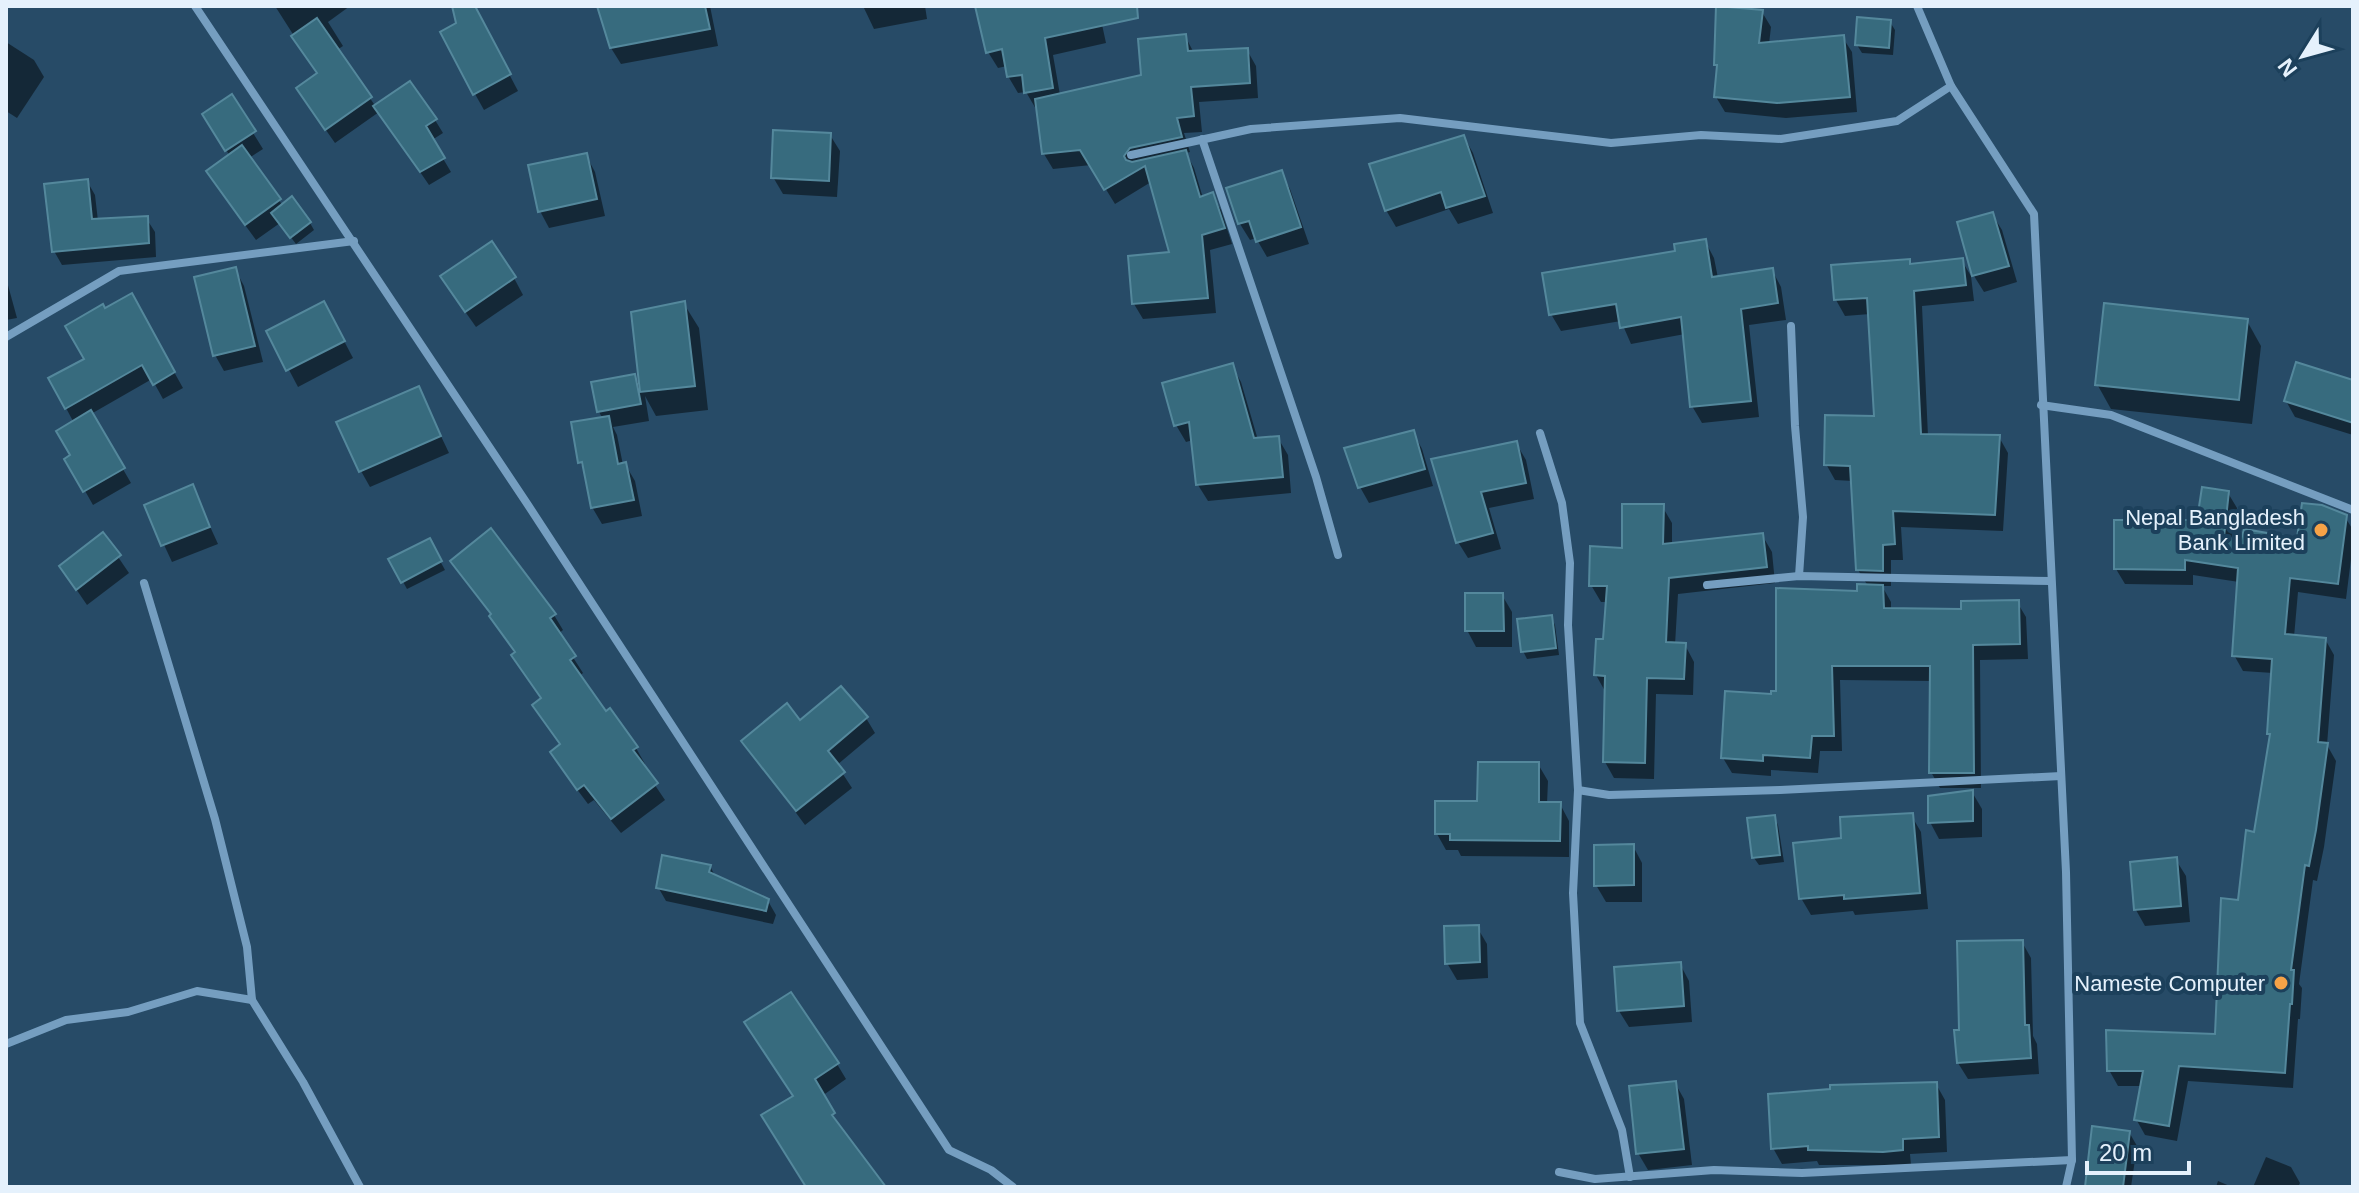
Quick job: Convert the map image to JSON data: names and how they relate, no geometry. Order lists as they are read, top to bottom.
{
  "places": ["Nepal Bangladesh Bank Limited", "Nameste Computer"],
  "scale_bar": "20 m",
  "north": "bottom left"
}
